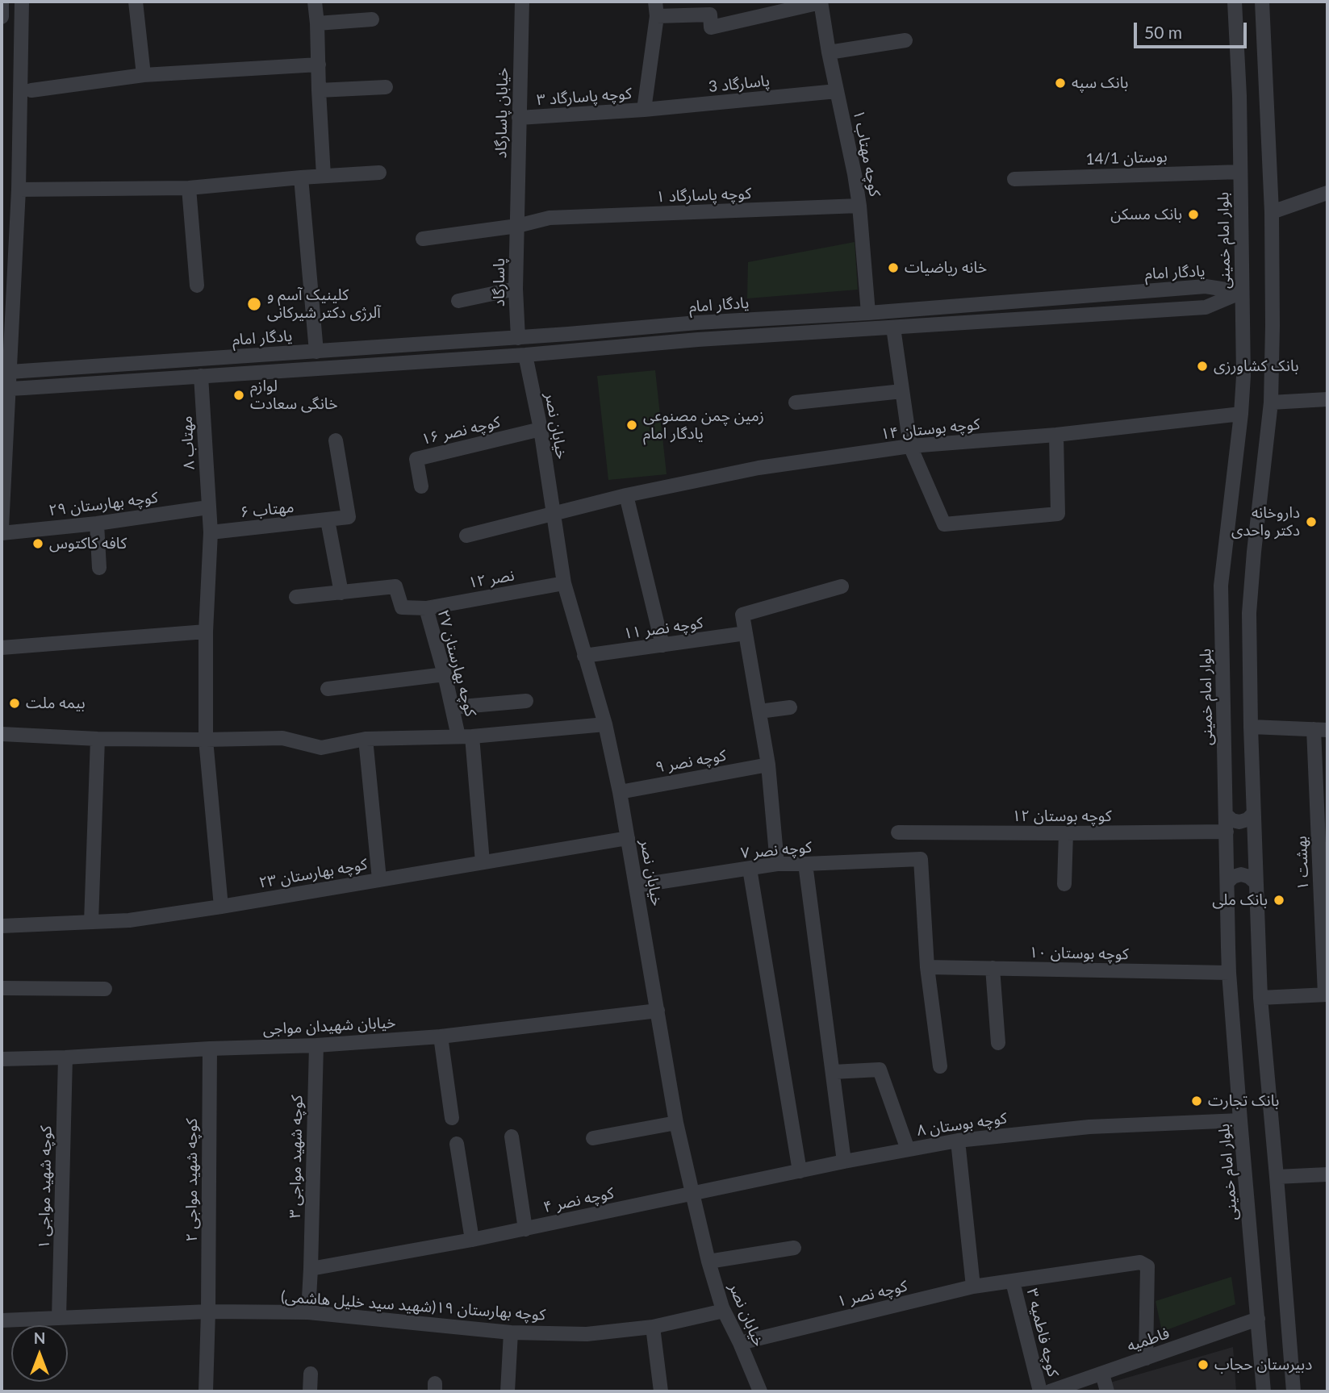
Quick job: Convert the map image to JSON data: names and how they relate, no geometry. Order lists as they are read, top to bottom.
{
  "streets": {
    "street": [
      "پاسارگاد 3",
      "کوچه پاسارگاد ۳",
      "خیابان پاسارگاد",
      "کوچه مهتاب ۱",
      "بوستان 14/1",
      "کوچه پاسارگاد ۱",
      "بلوار امام خمینی",
      "یادگار امام",
      "پاسارگاد",
      "خیابان نصر",
      "کوچه بوستان ۱۴",
      "کوچه نصر ۱۶",
      "مهتاب ۸",
      "کوچه بهارستان ۲۹",
      "مهتاب ۶",
      "نصر ۱۲",
      "کوچه نصر ۱۱",
      "کوچه بهارستان ۲۷",
      "کوچه نصر ۹",
      "کوچه بوستان ۱۲",
      "کوچه نصر ۷",
      "بهشت ۱",
      "کوچه بهارستان ۲۳",
      "کوچه بوستان ۱۰",
      "خیابان شهیدان مواجی",
      "کوچه بوستان ۸",
      "کوچه شهید مواجی ۳",
      "کوچه شهید مواجی ۲",
      "کوچه شهید مواجی ۱",
      "کوچه نصر ۴",
      "کوچه نصر ۱",
      "کوچه بهارستان ۱۹(شهید سید خلیل هاشمی)",
      "کوچه فاطمیه ۳",
      "فاطمیه"
    ]
  },
  "crossings": [
    ["پاسارگاد 3", "کوچه پاسارگاد ۳"],
    ["پاسارگاد 3", "کوچه مهتاب ۱"],
    ["کوچه پاسارگاد ۳", "خیابان پاسارگاد"],
    ["خیابان پاسارگاد", "کوچه پاسارگاد ۱"],
    ["خیابان پاسارگاد", "پاسارگاد"],
    ["کوچه مهتاب ۱", "کوچه پاسارگاد ۱"],
    ["کوچه مهتاب ۱", "یادگار امام"],
    ["بوستان 14/1", "بلوار امام خمینی"],
    ["کوچه پاسارگاد ۱", "پاسارگاد"],
    ["بلوار امام خمینی", "یادگار امام"],
    ["بلوار امام خمینی", "کوچه بوستان ۱۴"],
    ["بلوار امام خمینی", "کوچه بوستان ۱۲"],
    ["بلوار امام خمینی", "کوچه بوستان ۱۰"],
    ["بلوار امام خمینی", "کوچه بوستان ۸"],
    ["بلوار امام خمینی", "فاطمیه"],
    ["یادگار امام", "پاسارگاد"],
    ["خیابان نصر", "کوچه بوستان ۱۴"],
    ["خیابان نصر", "کوچه نصر ۱۶"],
    ["خیابان نصر", "نصر ۱۲"],
    ["خیابان نصر", "کوچه نصر ۱۱"],
    ["خیابان نصر", "کوچه نصر ۹"],
    ["خیابان نصر", "کوچه نصر ۷"],
    ["خیابان نصر", "کوچه بهارستان ۲۳"],
    ["خیابان نصر", "خیابان شهیدان مواجی"],
    ["خیابان نصر", "کوچه بوستان ۸"],
    ["خیابان نصر", "کوچه نصر ۴"],
    ["خیابان نصر", "کوچه نصر ۱"],
    ["خیابان نصر", "کوچه بهارستان ۱۹(شهید سید خلیل هاشمی)"],
    ["مهتاب ۸", "کوچه بهارستان ۲۹"],
    ["مهتاب ۸", "مهتاب ۶"],
    ["مهتاب ۸", "کوچه بهارستان ۲۳"],
    ["نصر ۱۲", "کوچه بهارستان ۲۷"],
    ["کوچه بهارستان ۲۷", "کوچه بهارستان ۲۳"],
    ["کوچه نصر ۷", "کوچه بوستان ۱۰"],
    ["خیابان شهیدان مواجی", "کوچه شهید مواجی ۳"],
    ["خیابان شهیدان مواجی", "کوچه شهید مواجی ۲"],
    ["خیابان شهیدان مواجی", "کوچه شهید مواجی ۱"],
    ["کوچه بوستان ۸", "کوچه نصر ۴"],
    ["کوچه شهید مواجی ۳", "کوچه نصر ۴"],
    ["کوچه شهید مواجی ۳", "کوچه بهارستان ۱۹(شهید سید خلیل هاشمی)"],
    ["کوچه شهید مواجی ۲", "کوچه بهارستان ۱۹(شهید سید خلیل هاشمی)"],
    ["کوچه شهید مواجی ۱", "کوچه بهارستان ۱۹(شهید سید خلیل هاشمی)"],
    ["کوچه نصر ۱", "کوچه فاطمیه ۳"],
    ["کوچه نصر ۱", "فاطمیه"]
  ],
  "places": [
    "بانک سپه",
    "بانک مسکن",
    "خانه ریاضیات",
    "کلینیک آسم و آلرژی دکتر شیرکانی",
    "بانک کشاورزی",
    "لوازم خانگی سعادت",
    "زمین چمن مصنوعی یادگار امام",
    "داروخانه دکتر واحدی",
    "کافه کاکتوس",
    "بیمه ملت",
    "بانک ملی",
    "بانک تجارت",
    "دبیرستان حجاب"
  ],
  "scale_bar": "50 m",
  "north": "top"
}
